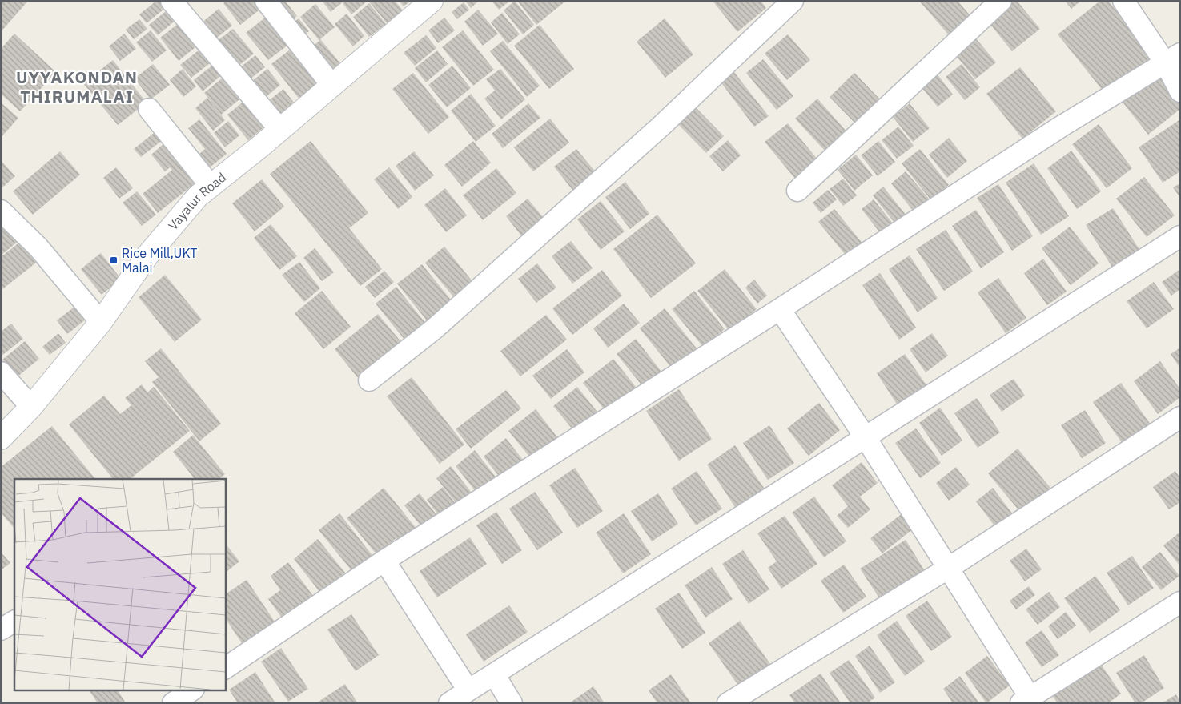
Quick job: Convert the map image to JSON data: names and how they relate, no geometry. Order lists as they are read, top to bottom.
{
  "streets": {
    "main road": ["Vayalur Road"]
  },
  "districts": ["UYYAKONDAN THIRUMALAI"],
  "places": {
    "transit": ["Rice Mill,UKT Malai"]
  }
}
